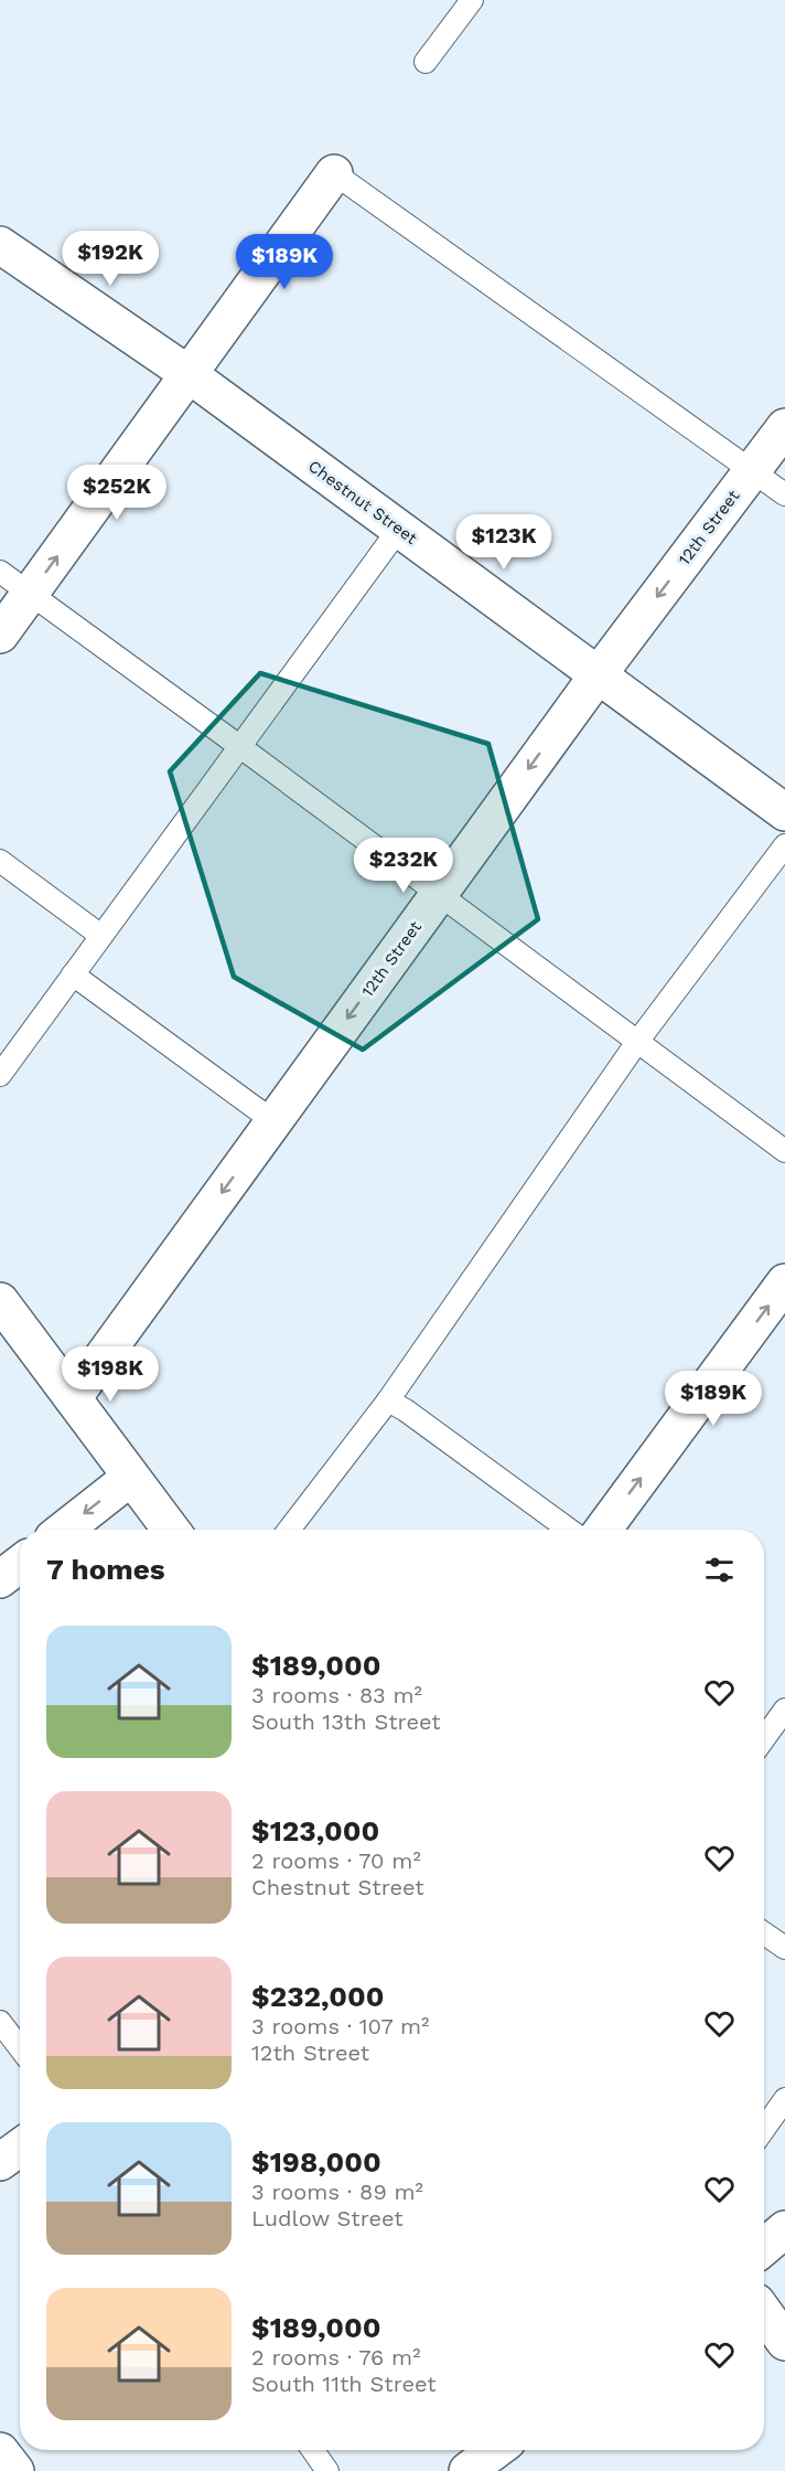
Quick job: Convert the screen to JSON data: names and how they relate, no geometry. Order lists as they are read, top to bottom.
{
  "streets": {
    "street": ["Chestnut Street", "12th Street"]
  },
  "crossings": [
    ["Chestnut Street", "12th Street"]
  ],
  "one_way": ["12th Street"],
  "page": {
    "price": [
      "$192K",
      "$189K",
      "$252K",
      "$123K",
      "$232K",
      "$198K",
      "$189K"
    ],
    "heading": "7 homes",
    "list": [
      {
        "name": "$189,000",
        "note": "3 rooms · 83 m² · South 13th Street"
      },
      {
        "name": "$123,000",
        "note": "2 rooms · 70 m² · Chestnut Street"
      },
      {
        "name": "$232,000",
        "note": "3 rooms · 107 m² · 12th Street"
      },
      {
        "name": "$198,000",
        "note": "3 rooms · 89 m² · Ludlow Street"
      },
      {
        "name": "$189,000",
        "note": "2 rooms · 76 m² · South 11th Street"
      }
    ]
  }
}
